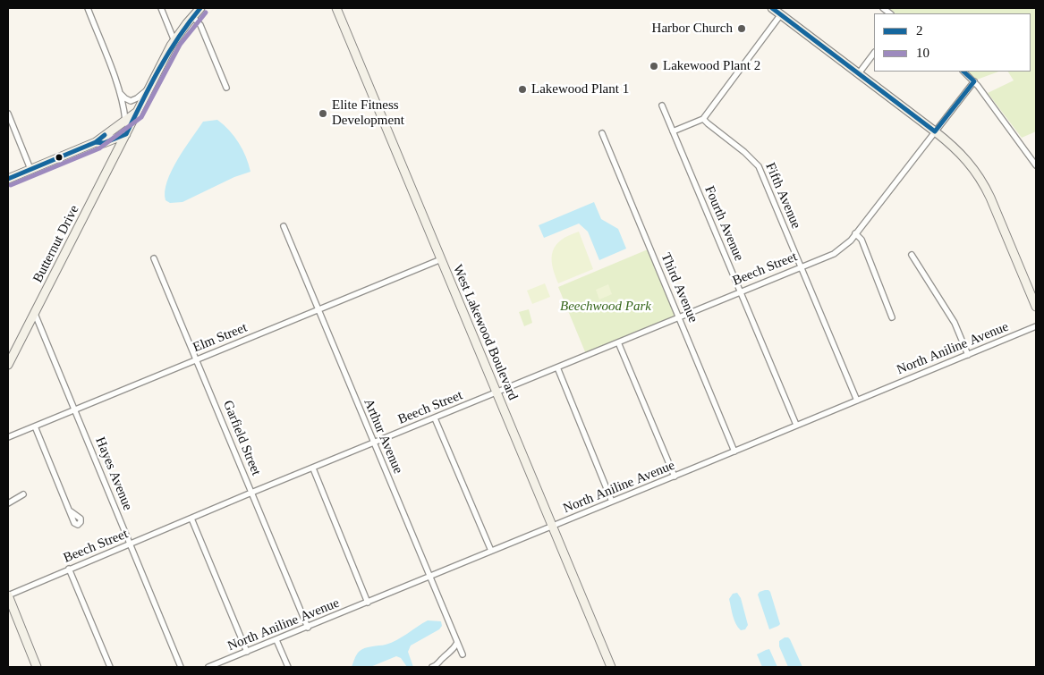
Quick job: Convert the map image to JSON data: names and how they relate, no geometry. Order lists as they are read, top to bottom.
{
  "streets": {
    "street": [
      "Fifth Avenue",
      "Fourth Avenue",
      "Butternut Drive",
      "Beech Street",
      "Third Avenue",
      "West Lakewood Boulevard",
      "Elm Street",
      "North Aniline Avenue",
      "Arthur Avenue",
      "Garfield Street",
      "Hayes Avenue"
    ]
  },
  "crossings": [
    ["Fifth Avenue", "Beech Street"],
    ["Fifth Avenue", "North Aniline Avenue"],
    ["Fourth Avenue", "Beech Street"],
    ["Fourth Avenue", "North Aniline Avenue"],
    ["Butternut Drive", "Hayes Avenue"],
    ["Beech Street", "Third Avenue"],
    ["Beech Street", "West Lakewood Boulevard"],
    ["Beech Street", "Arthur Avenue"],
    ["Beech Street", "Garfield Street"],
    ["Beech Street", "Hayes Avenue"],
    ["Third Avenue", "North Aniline Avenue"],
    ["West Lakewood Boulevard", "Elm Street"],
    ["West Lakewood Boulevard", "North Aniline Avenue"],
    ["Elm Street", "Arthur Avenue"],
    ["Elm Street", "Garfield Street"],
    ["Elm Street", "Hayes Avenue"],
    ["North Aniline Avenue", "Arthur Avenue"],
    ["North Aniline Avenue", "Garfield Street"]
  ],
  "parks": ["Beechwood Park"],
  "places": [
    "Harbor Church",
    "Lakewood Plant 2",
    "Lakewood Plant 1",
    "Elite Fitness Development"
  ],
  "lines": ["transit line 2", "transit line 10"],
  "legend": ["2", "10"]
}
